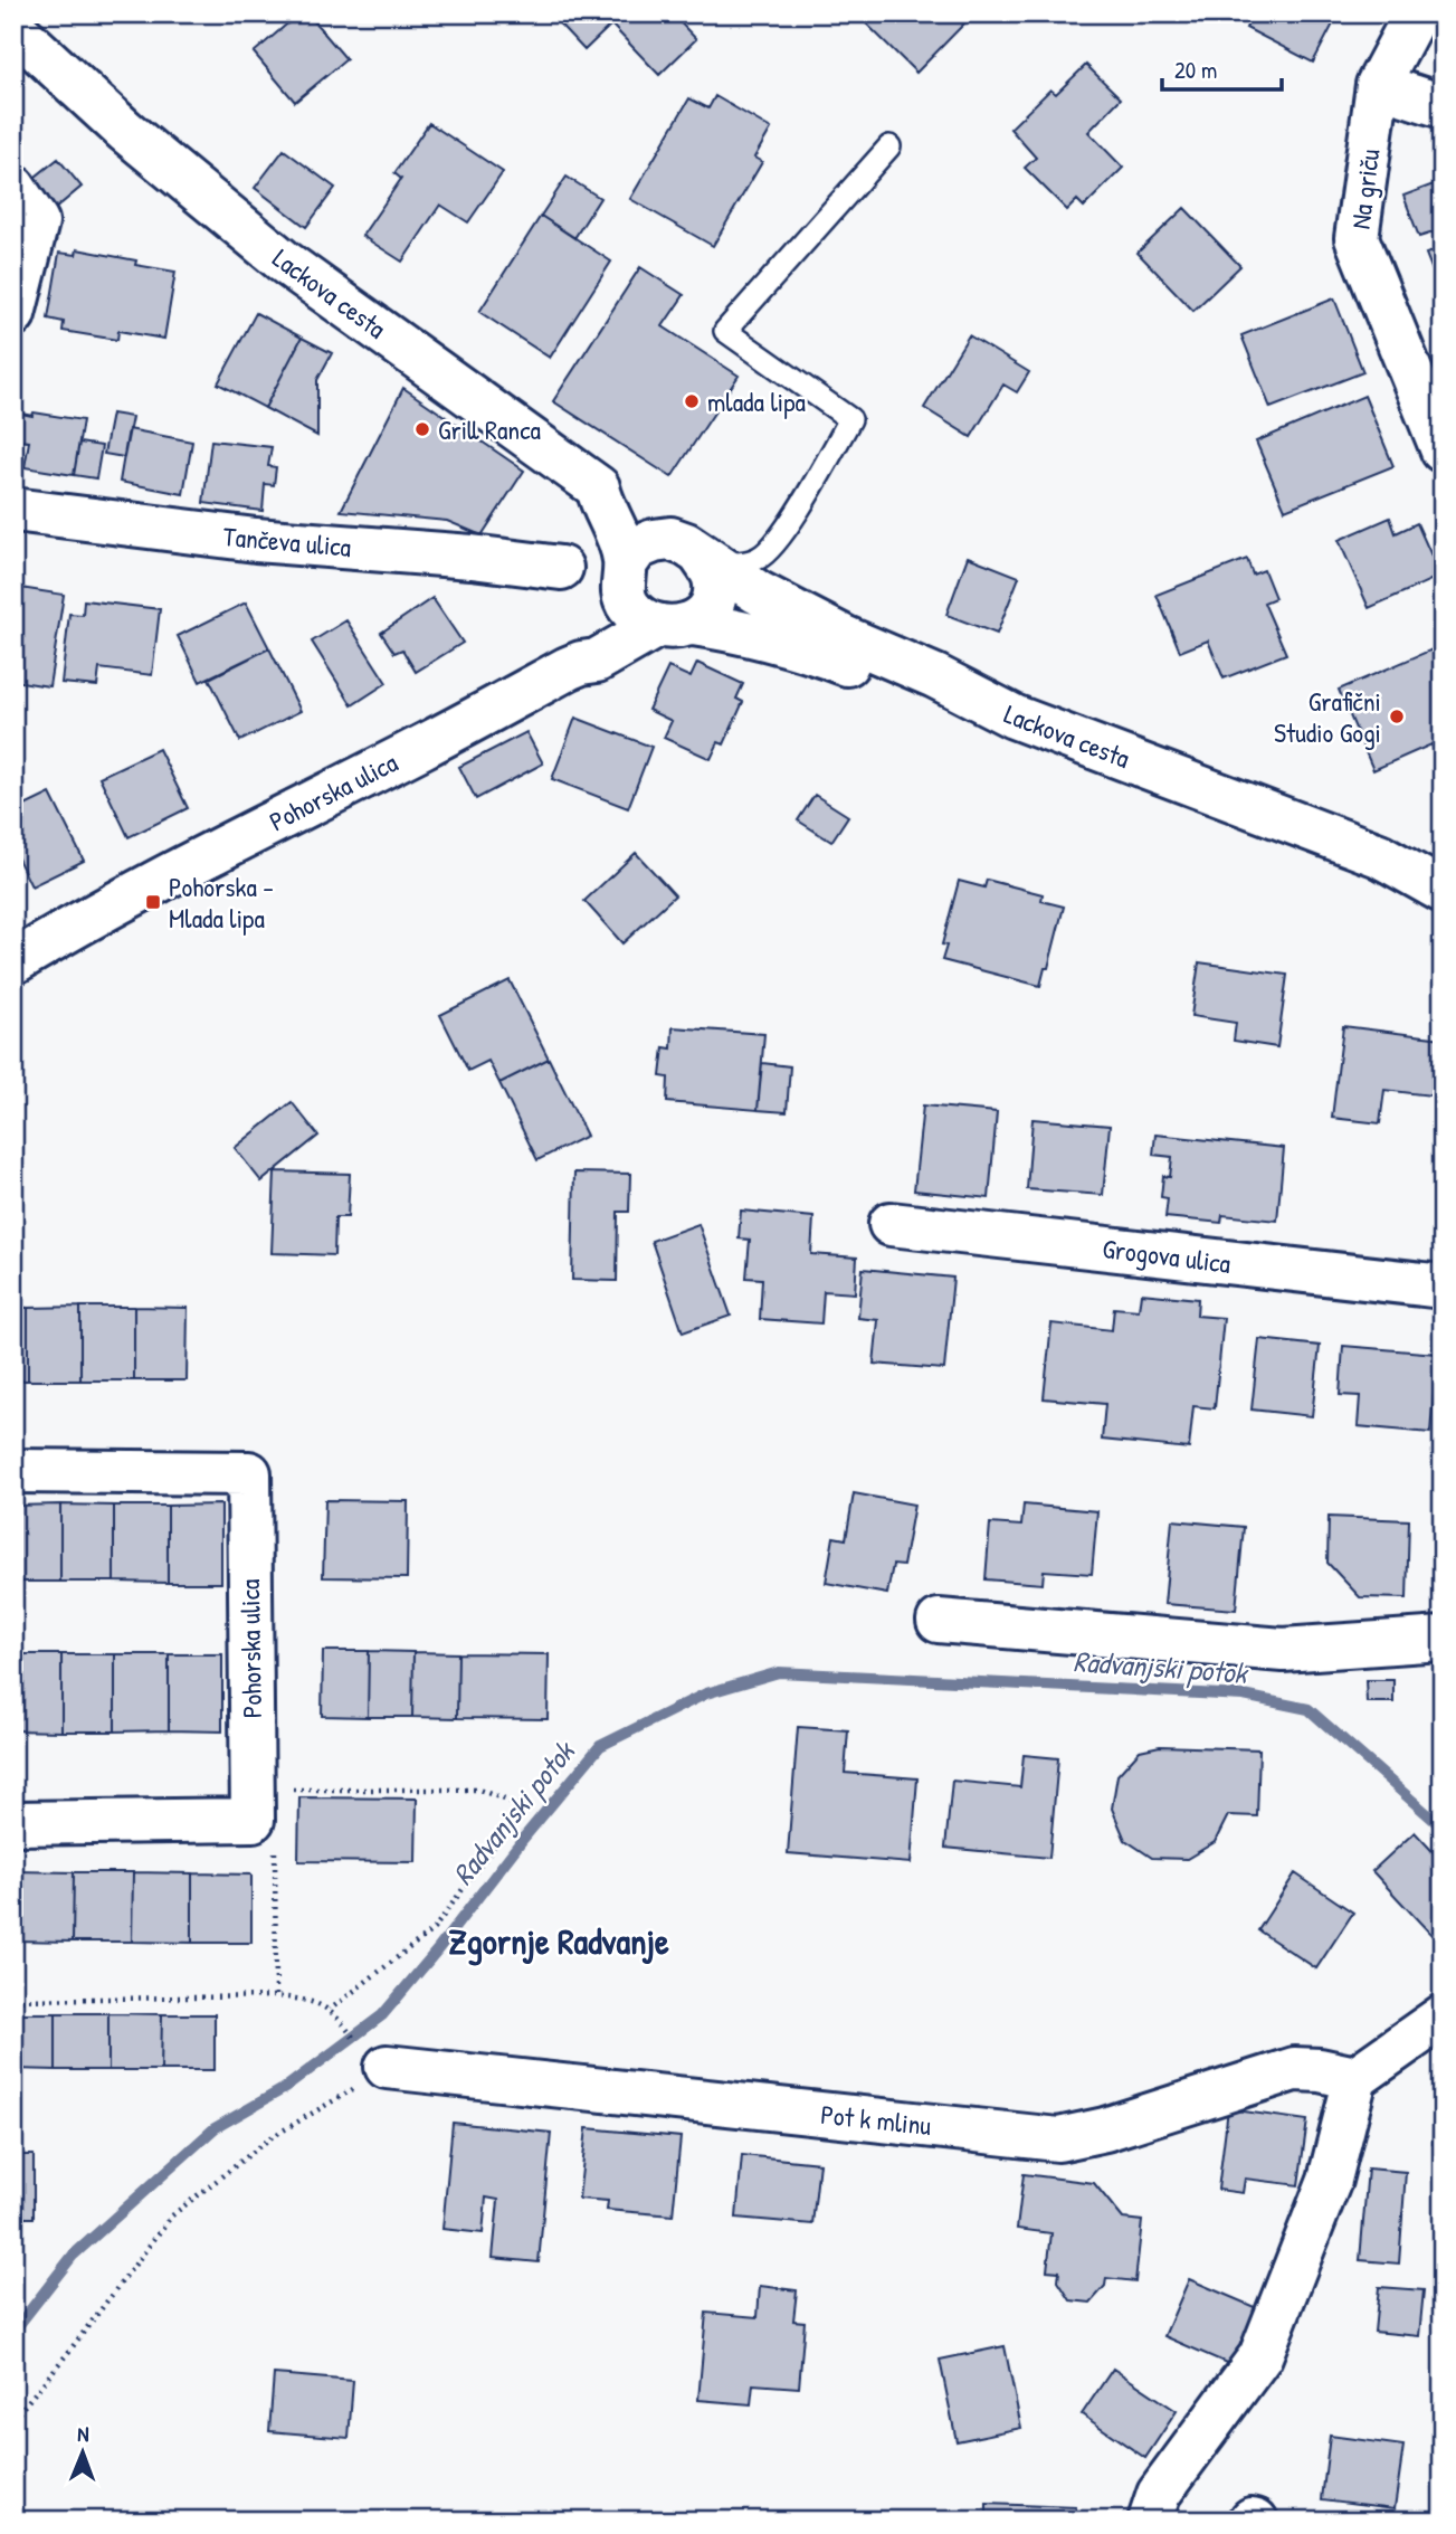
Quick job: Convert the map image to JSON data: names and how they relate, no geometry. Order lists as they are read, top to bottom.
{
  "streets": {
    "street": [
      "Na griču",
      "Lackova cesta",
      "Tančeva ulica",
      "Pohorska ulica",
      "Grogova ulica",
      "Pot k mlinu"
    ]
  },
  "crossings": [
    ["Lackova cesta", "Pohorska ulica"]
  ],
  "districts": ["Zgornje Radvanje"],
  "water": ["Radvanjski potok"],
  "places": {
    "other": ["mlada lipa", "Grill Ranca", "Grafični Studio Gogi"],
    "transit": ["Pohorska - Mlada lipa"]
  },
  "scale_bar": "20 m",
  "north": "top"
}
